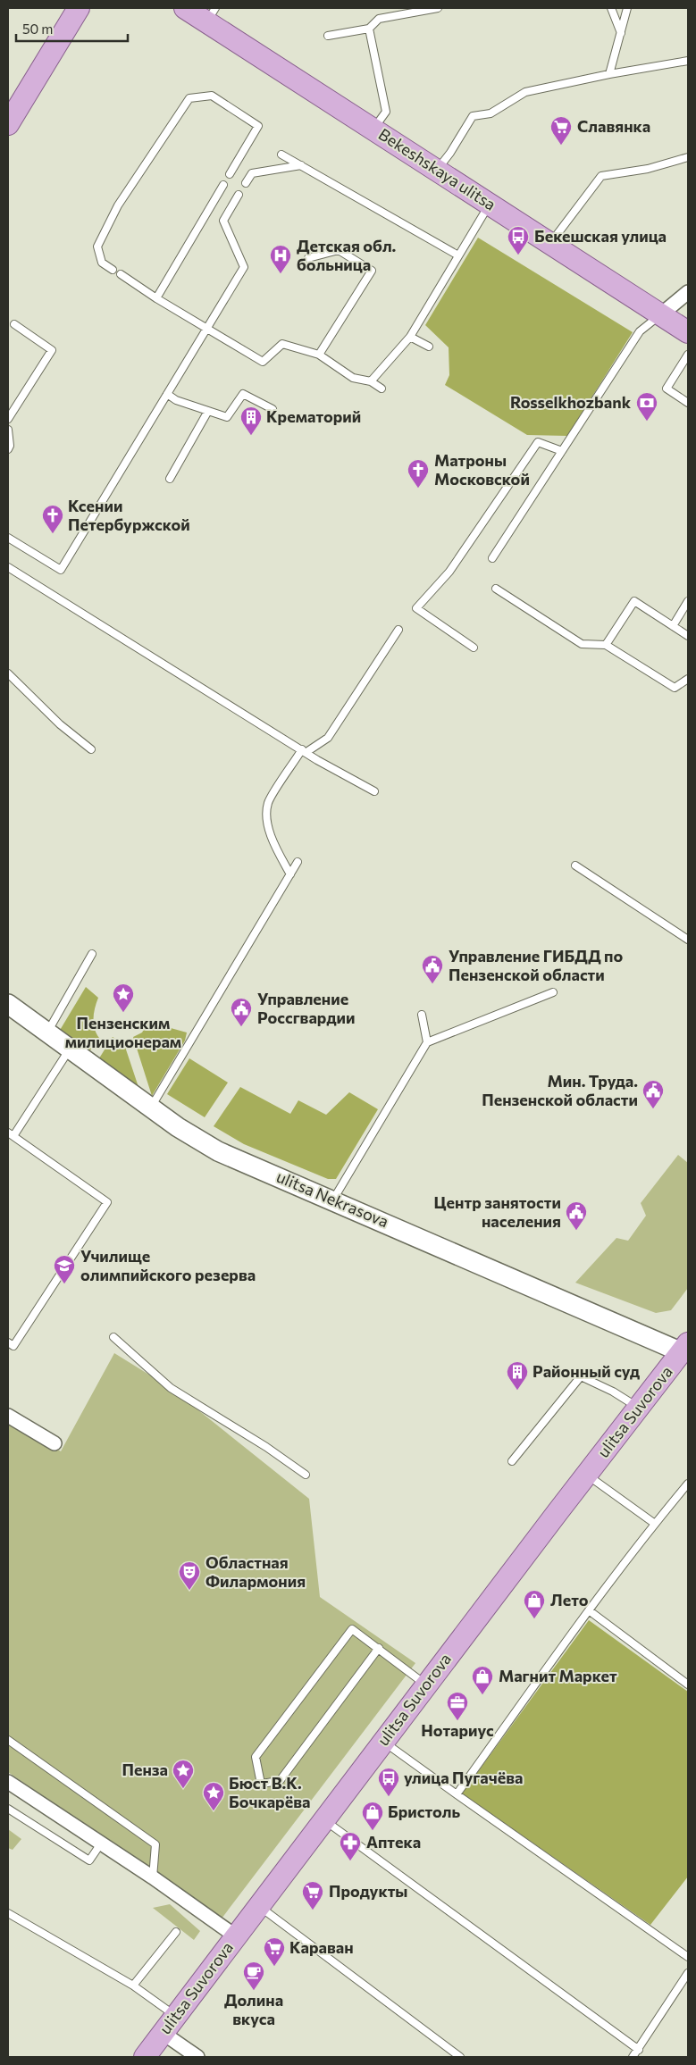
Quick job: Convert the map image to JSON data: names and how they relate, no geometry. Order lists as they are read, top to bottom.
{
  "streets": {
    "main road": ["Bekeshskaya ulitsa", "ulitsa Nekrasova", "ulitsa Suvorova"]
  },
  "crossings": [
    ["ulitsa Nekrasova", "ulitsa Suvorova"]
  ],
  "places": {
    "supermarket": ["Славянка", "Продукты", "Караван"],
    "bus stop": ["Бекешская улица", "улица Пугачёва"],
    "hospital": ["Детская обл. больница"],
    "bank": ["Rosselkhozbank"],
    "building": ["Крематорий", "Районный суд"],
    "church": ["Матроны Московской", "Ксении Петербуржской"],
    "public building": [
      "Управление ГИБДД по Пензенской области",
      "Управление Россгвардии",
      "Мин. Труда. Пензенской области",
      "Центр занятости населения"
    ],
    "place": ["Пензенским милиционерам", "Пенза", "Бюст В.К. Бочкарёва"],
    "school or university": ["Училище олимпийского резерва"],
    "theatre": ["Областная Филармония"],
    "shop": ["Лето", "Магнит Маркет", "Бристоль"],
    "office": ["Нотариус"],
    "pharmacy": ["Аптека"],
    "cafe": ["Долина вкуса"]
  },
  "scale_bar": "50 m"
}
